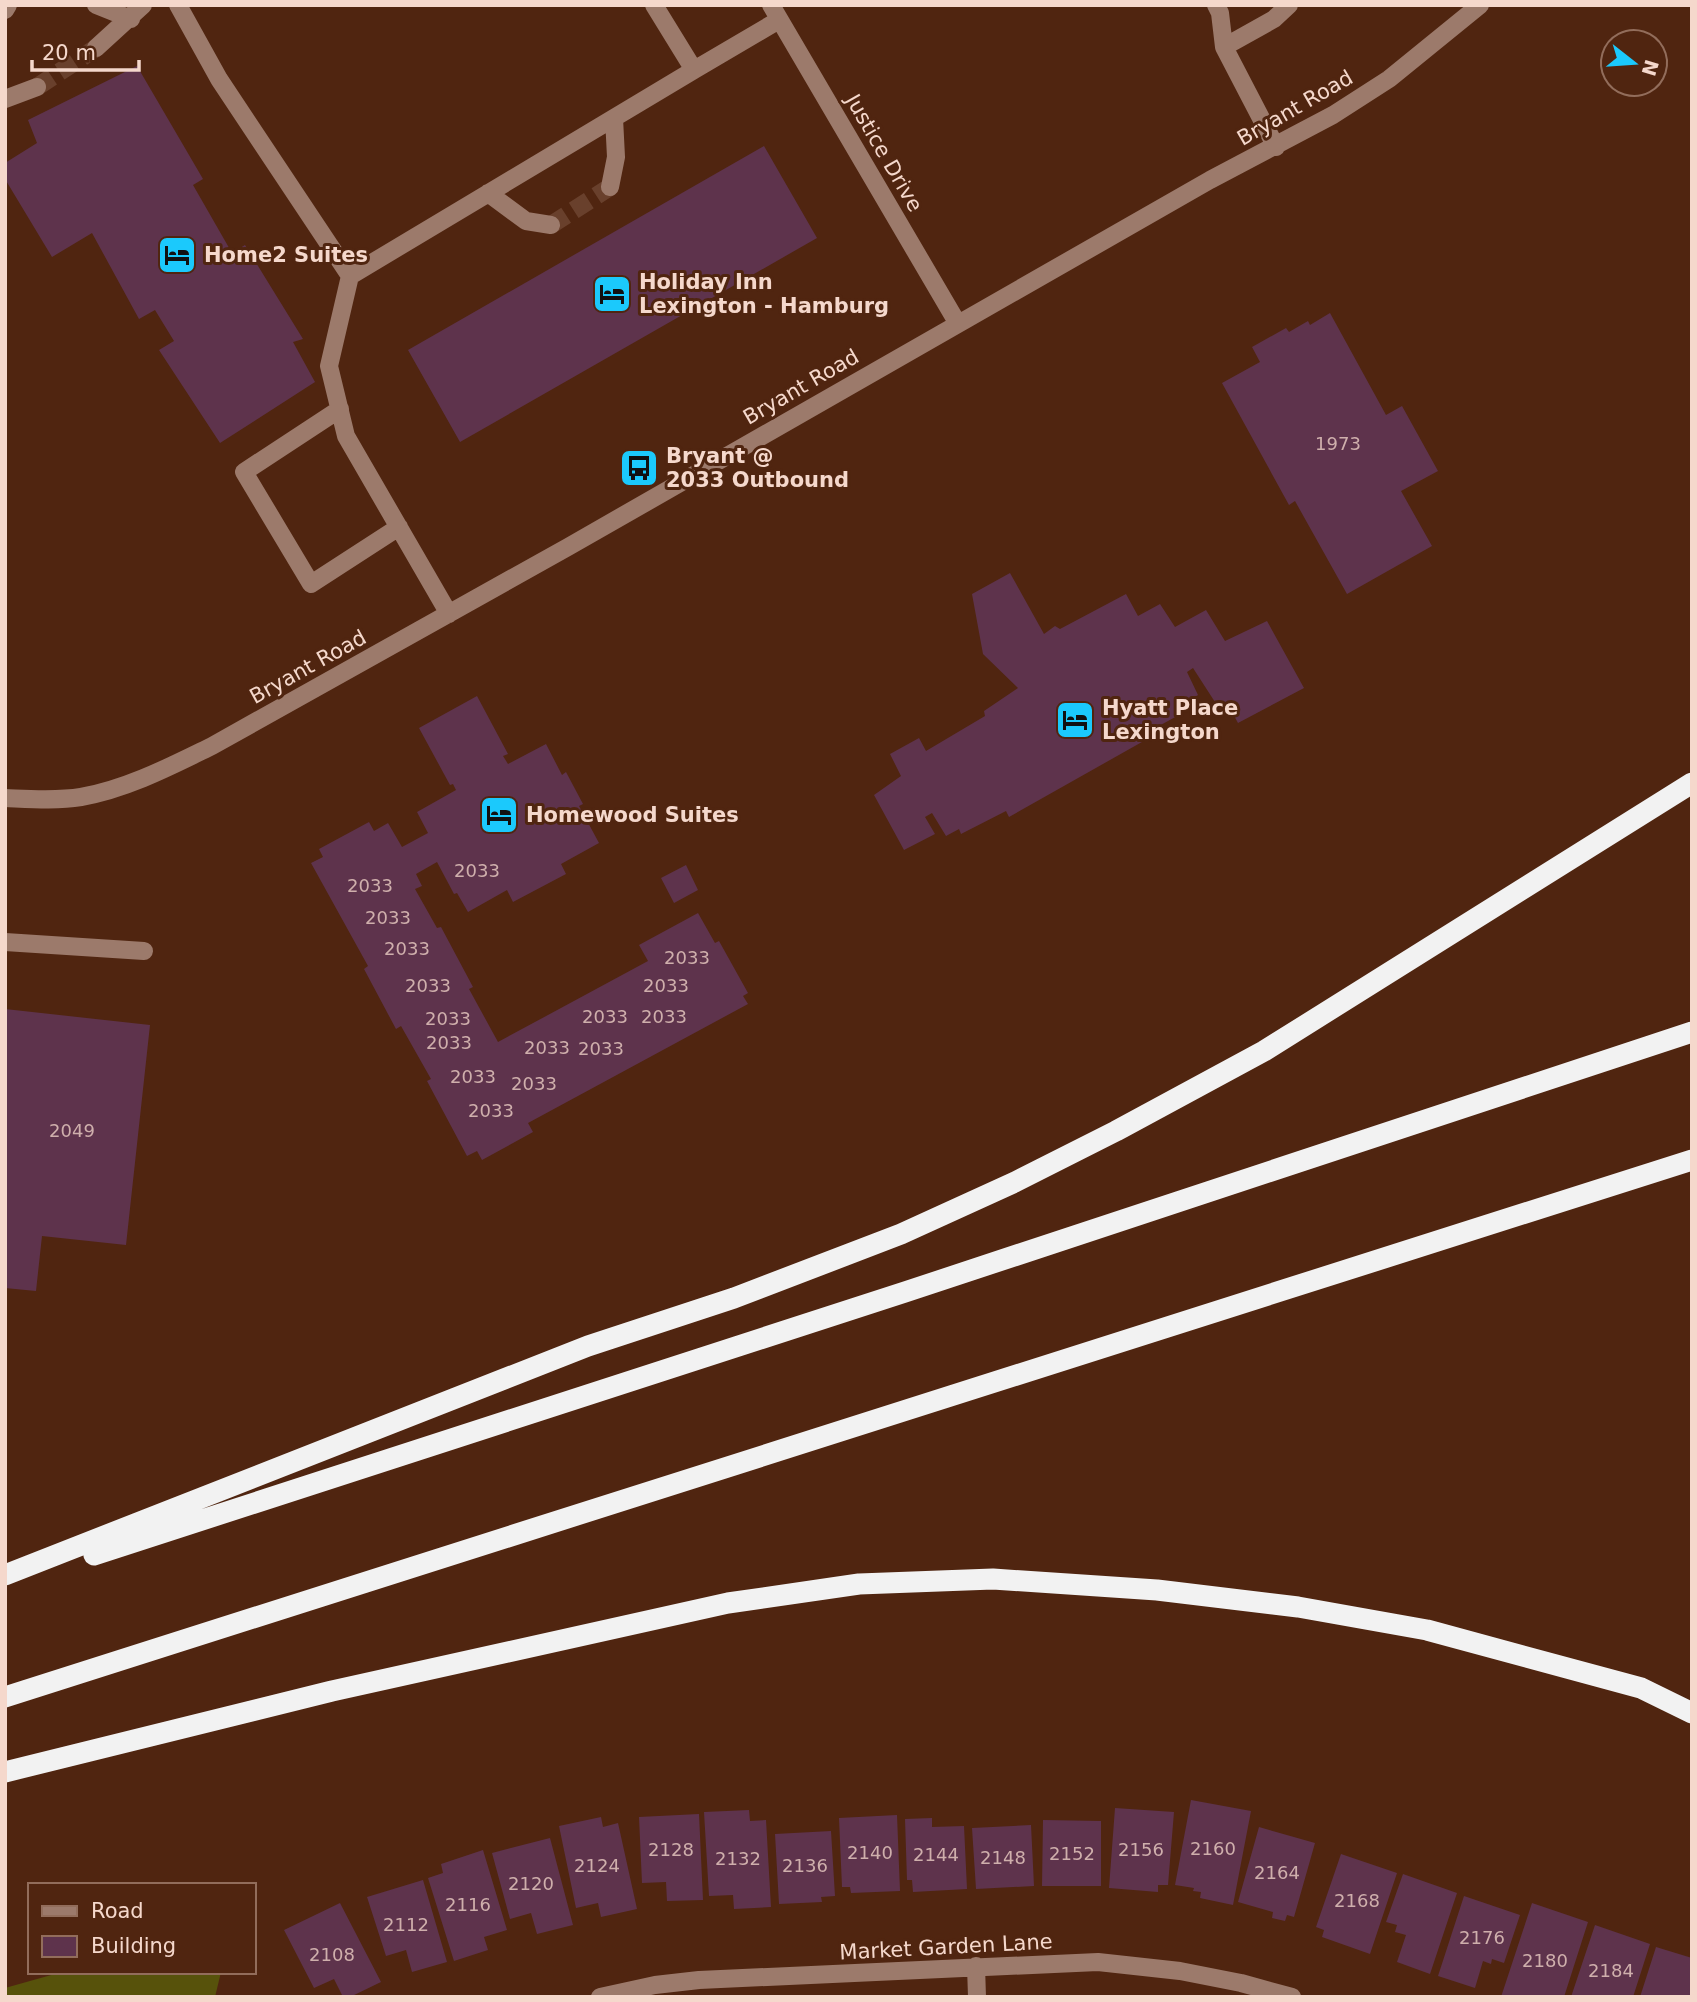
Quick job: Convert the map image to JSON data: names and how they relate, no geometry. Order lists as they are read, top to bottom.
{
  "streets": {
    "street": ["Bryant Road", "Justice Drive", "Market Garden Lane"]
  },
  "crossings": [
    ["Bryant Road", "Justice Drive"]
  ],
  "places": {
    "hotel": [
      "Home2 Suites",
      "Holiday Inn Lexington - Hamburg",
      "Hyatt Place Lexington",
      "Homewood Suites"
    ],
    "bus stop": ["Bryant @ 2033 Outbound"]
  },
  "house_numbers": [
    "1973",
    "2033",
    "2033",
    "2033",
    "2033",
    "2033",
    "2033",
    "2033",
    "2033",
    "2033",
    "2033",
    "2033",
    "2033",
    "2033",
    "2033",
    "2033",
    "2033",
    "2049",
    "2160",
    "2128",
    "2156",
    "2140",
    "2152",
    "2144",
    "2148",
    "2132",
    "2124",
    "2136",
    "2164",
    "2120",
    "2168",
    "2116",
    "2112",
    "2176",
    "2108",
    "2180",
    "2184"
  ],
  "legend": ["Road", "Building"],
  "scale_bar": "20 m",
  "north": "right"
}
